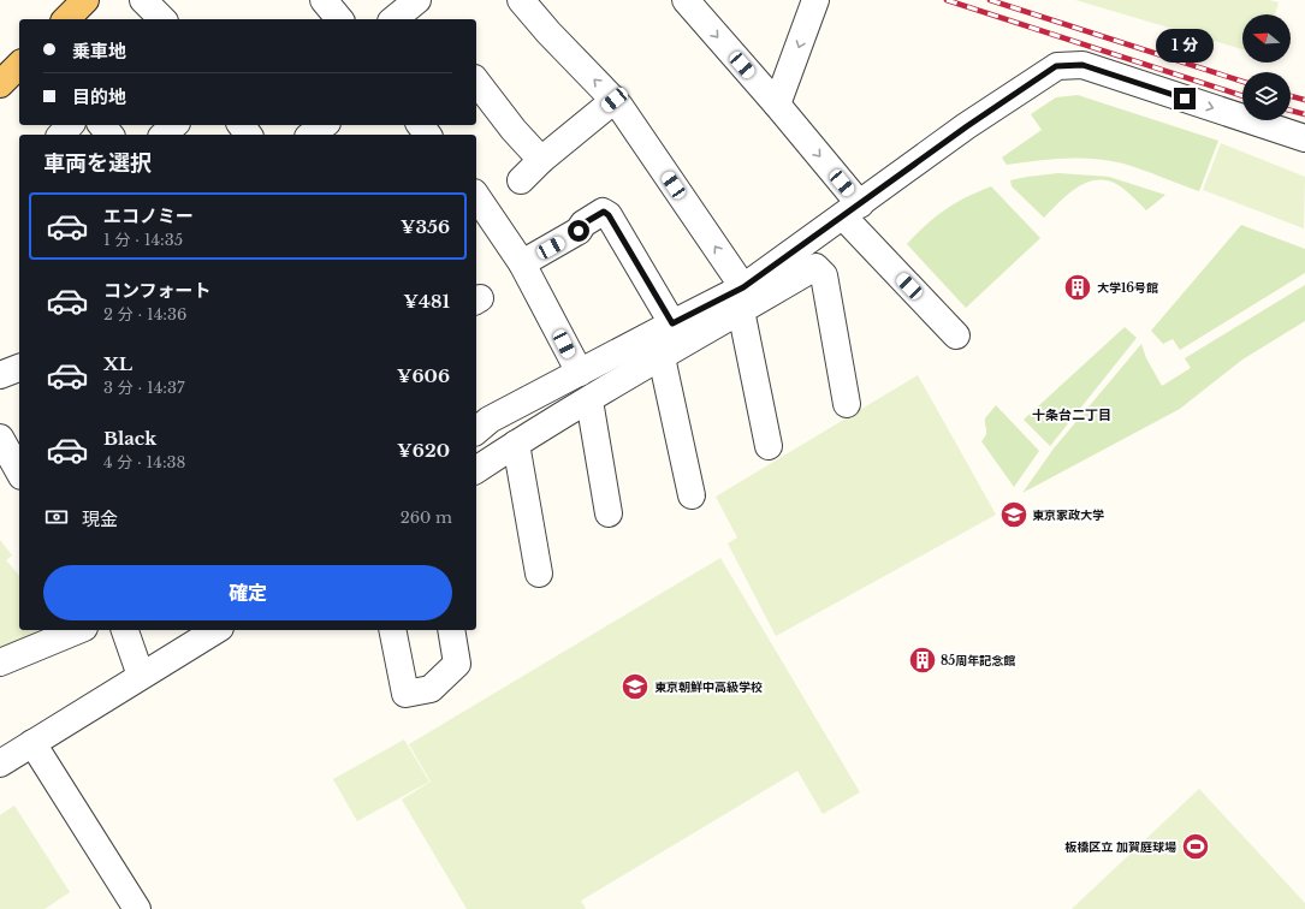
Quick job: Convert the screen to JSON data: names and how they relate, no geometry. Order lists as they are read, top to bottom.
{
  "districts": ["十条台二丁目"],
  "places": {
    "building": ["大学16号館", "85周年記念館"],
    "school or university": ["東京家政大学", "東京朝鮮中高級学校"],
    "sports": ["板橋区立 加賀庭球場"]
  },
  "north": "left",
  "page": {
    "banner": ["乗車地", "目的地"],
    "bubble": "1 分",
    "heading": "車両を選択",
    "list": [
      {
        "name": "エコノミー",
        "note": "1 分 · 14:35",
        "value": "¥356"
      },
      {
        "name": "コンフォート",
        "note": "2 分 · 14:36",
        "value": "¥481"
      },
      {
        "name": "XL",
        "note": "3 分 · 14:37",
        "value": "¥606"
      },
      {
        "name": "Black",
        "note": "4 分 · 14:38",
        "value": "¥620"
      }
    ],
    "pay": ["現金", "260 m"],
    "buttons": "確定"
  }
}
